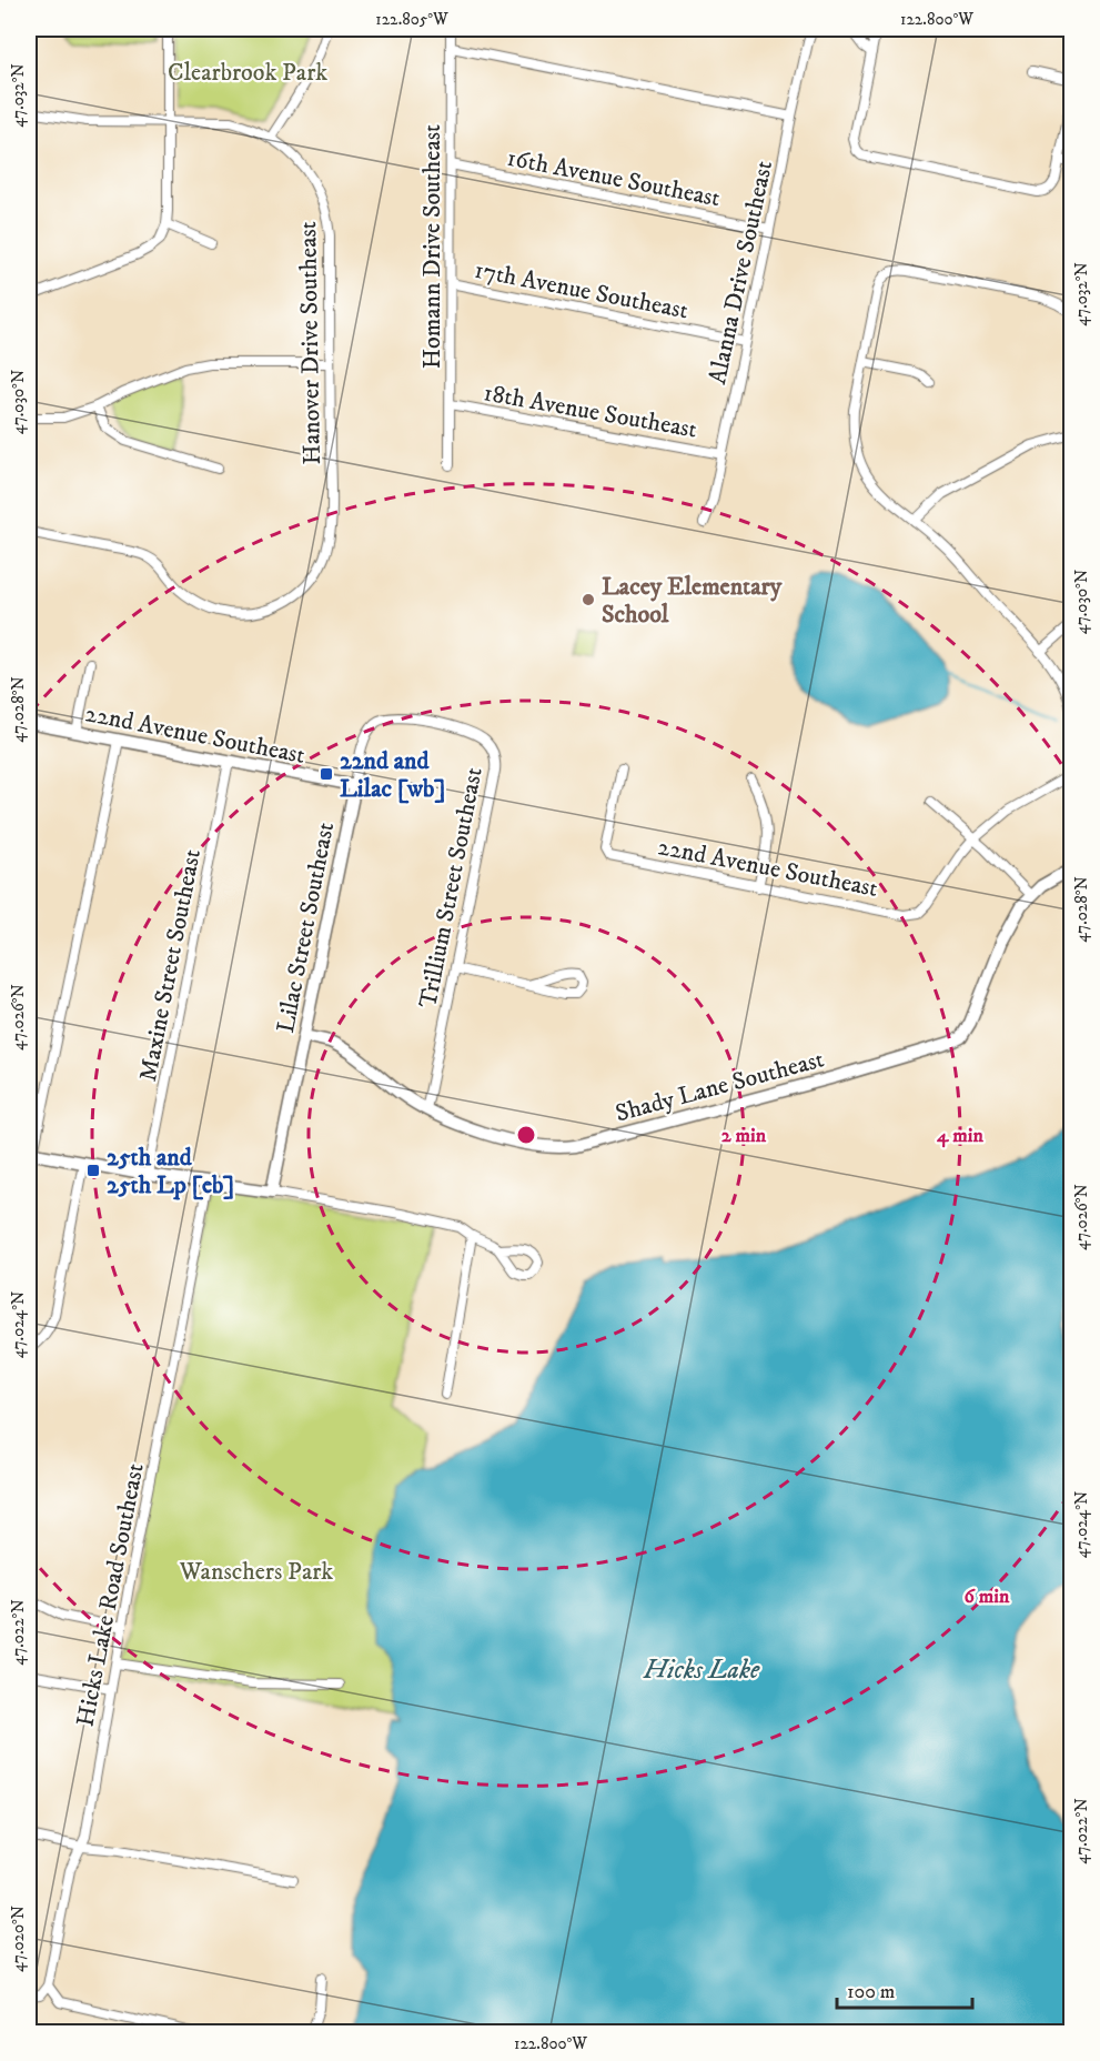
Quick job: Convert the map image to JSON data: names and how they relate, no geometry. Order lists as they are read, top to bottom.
{
  "streets": {
    "street": [
      "16th Avenue Southeast",
      "Homann Drive Southeast",
      "Alanna Drive Southeast",
      "17th Avenue Southeast",
      "Hanover Drive Southeast",
      "18th Avenue Southeast",
      "22nd Avenue Southeast",
      "Trillium Street Southeast",
      "Lilac Street Southeast",
      "Maxine Street Southeast",
      "Shady Lane Southeast",
      "Hicks Lake Road Southeast"
    ]
  },
  "crossings": [
    ["16th Avenue Southeast", "Homann Drive Southeast"],
    ["16th Avenue Southeast", "Alanna Drive Southeast"],
    ["Homann Drive Southeast", "17th Avenue Southeast"],
    ["Homann Drive Southeast", "18th Avenue Southeast"],
    ["Alanna Drive Southeast", "17th Avenue Southeast"],
    ["Alanna Drive Southeast", "18th Avenue Southeast"],
    ["22nd Avenue Southeast", "Lilac Street Southeast"],
    ["22nd Avenue Southeast", "Maxine Street Southeast"],
    ["Trillium Street Southeast", "Lilac Street Southeast"],
    ["Trillium Street Southeast", "Shady Lane Southeast"],
    ["Lilac Street Southeast", "Shady Lane Southeast"]
  ],
  "water": ["Hicks Lake"],
  "parks": ["Clearbrook Park", "Wanschers Park"],
  "places": {
    "other": ["Lacey Elementary School"],
    "transit": ["22nd and Lilac [wb]", "25th and 25th Lp [eb]"]
  },
  "scale_bar": "100 m",
  "coordinates": [
    "122.805°W",
    "122.800°W",
    "47.032°N",
    "47.030°N",
    "47.028°N",
    "47.026°N",
    "47.024°N",
    "47.022°N",
    "47.020°N"
  ],
  "rings": ["2 min", "4 min", "6 min"]
}
